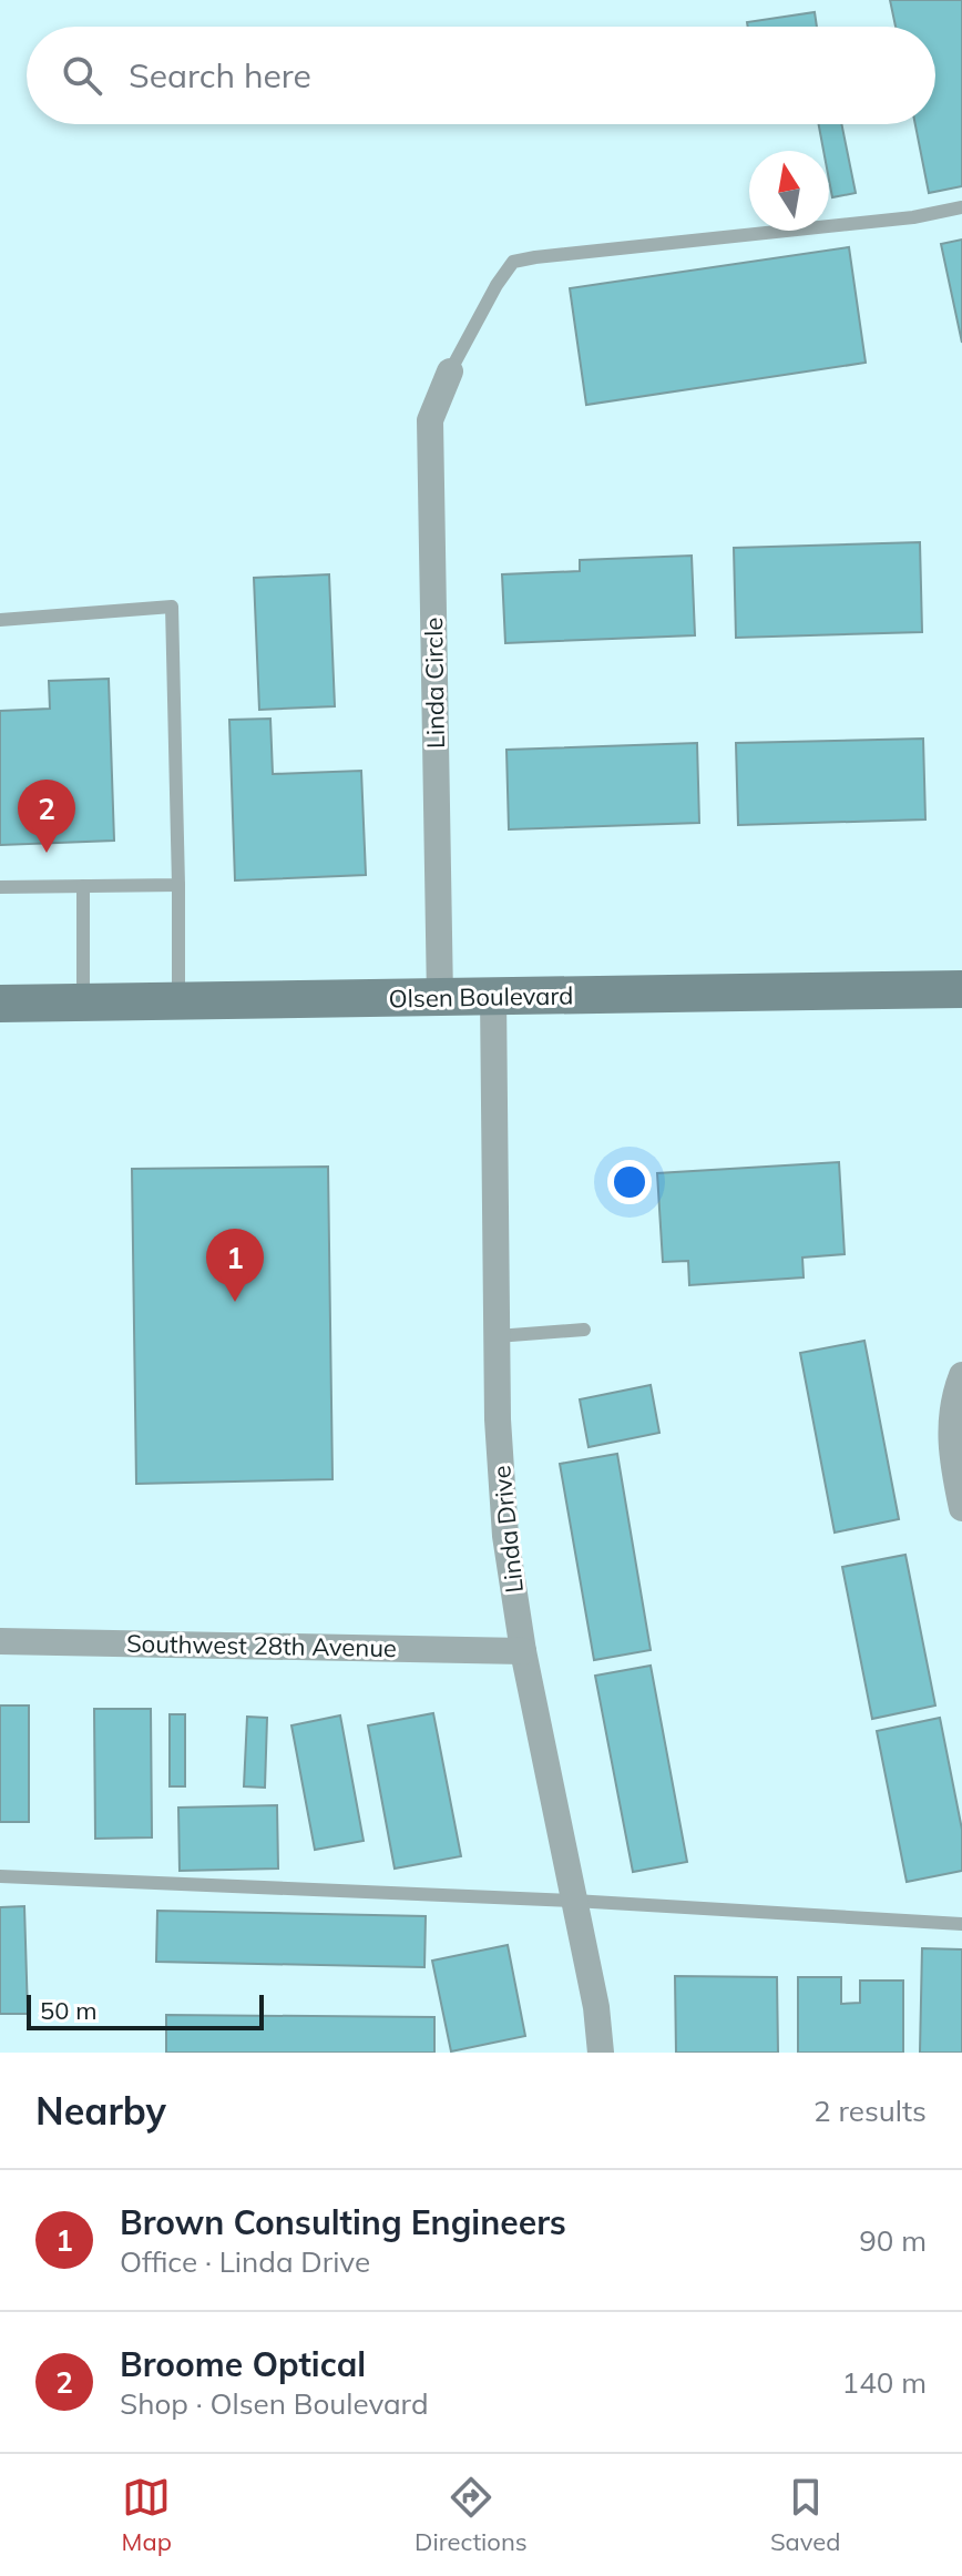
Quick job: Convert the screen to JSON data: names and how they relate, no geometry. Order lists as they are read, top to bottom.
{
  "streets": {
    "main road": ["Olsen Boulevard"],
    "street": ["Linda Circle", "Linda Drive", "Southwest 28th Avenue"]
  },
  "crossings": [
    ["Linda Circle", "Olsen Boulevard"],
    ["Olsen Boulevard", "Linda Drive"],
    ["Linda Drive", "Southwest 28th Avenue"]
  ],
  "scale_bar": "50 m",
  "north": "top",
  "page": {
    "search": "Search here",
    "pins": ["2", "1"],
    "scale": "50 m",
    "heading": ["Nearby", "2 results"],
    "list": [
      {
        "mark": "1",
        "name": "Brown Consulting Engineers",
        "note": "Office · Linda Drive",
        "value": "90 m"
      },
      {
        "mark": "2",
        "name": "Broome Optical",
        "note": "Shop · Olsen Boulevard",
        "value": "140 m"
      }
    ],
    "nav": ["Map", "Directions", "Saved"]
  }
}
